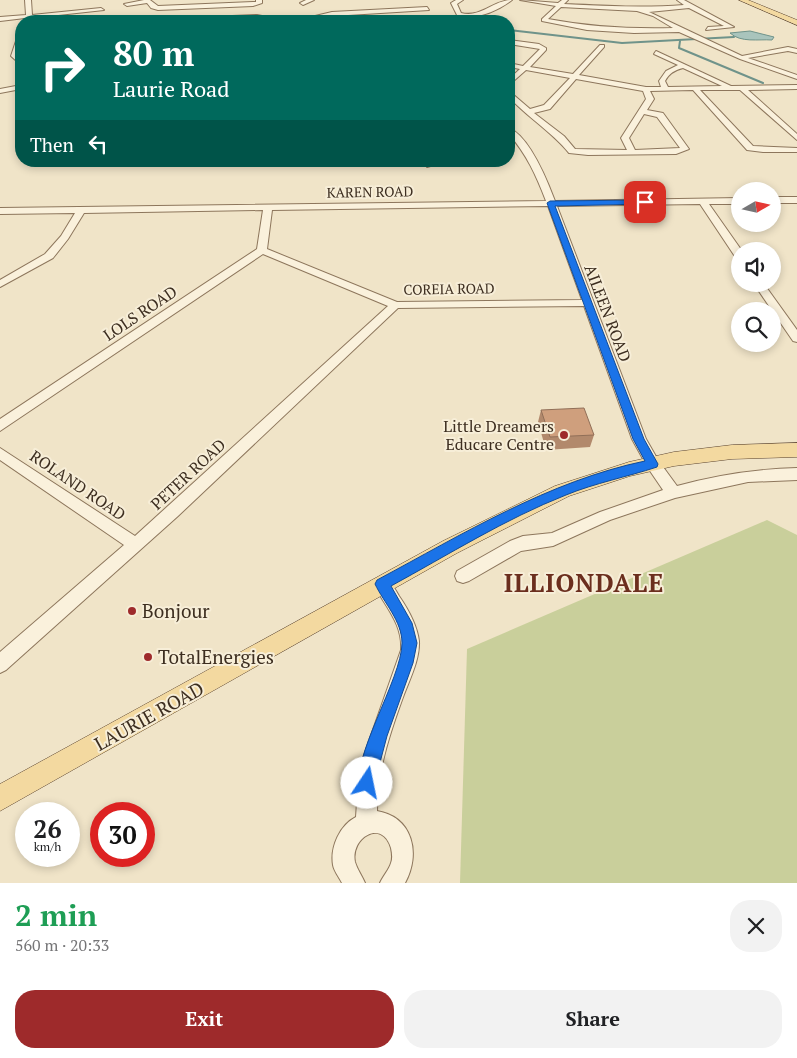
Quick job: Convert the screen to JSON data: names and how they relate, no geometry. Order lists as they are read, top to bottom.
{
  "streets": {
    "main road": ["LAURIE ROAD"],
    "street": [
      "KAREN ROAD",
      "COREIA ROAD",
      "LOLS ROAD",
      "AILEEN ROAD",
      "PETER ROAD",
      "ROLAND ROAD"
    ]
  },
  "crossings": [
    ["KAREN ROAD", "AILEEN ROAD"],
    ["COREIA ROAD", "LOLS ROAD"],
    ["COREIA ROAD", "AILEEN ROAD"],
    ["COREIA ROAD", "PETER ROAD"],
    ["AILEEN ROAD", "LAURIE ROAD"],
    ["PETER ROAD", "ROLAND ROAD"]
  ],
  "districts": ["ILLIONDALE"],
  "places": ["Little Dreamers Educare Centre", "Bonjour", "TotalEnergies"],
  "north": "right",
  "page": {
    "turn": ["80 m", "Laurie Road"],
    "then": "Then",
    "speed": "26 km/h",
    "limit": "30",
    "heading": ["2 min", "560 m · 20:33"],
    "buttons": ["Exit", "Share"]
  }
}
